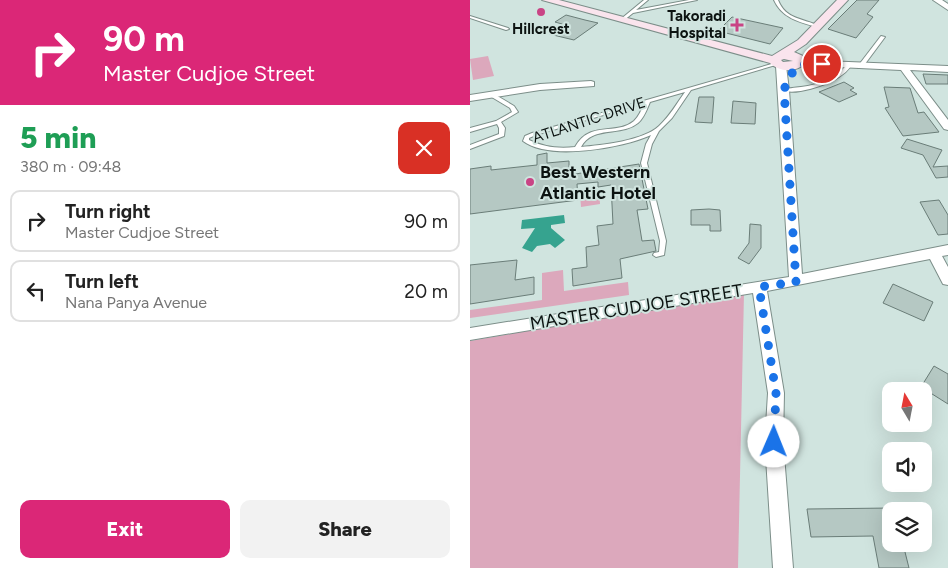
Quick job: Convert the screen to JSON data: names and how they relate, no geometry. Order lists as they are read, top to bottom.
{
  "streets": {
    "street": ["MASTER CUDJOE STREET"],
    "lane": ["ATLANTIC DRIVE"]
  },
  "places": {
    "other": ["Hillcrest", "Best Western Atlantic Hotel"],
    "health": ["Takoradi Hospital"]
  },
  "north": "top",
  "page": {
    "turn": ["90 m", "Master Cudjoe Street"],
    "heading": ["5 min", "380 m · 09:48"],
    "list": [
      {
        "name": "Turn right",
        "note": "Master Cudjoe Street",
        "value": "90 m"
      },
      {
        "name": "Turn left",
        "note": "Nana Panya Avenue",
        "value": "20 m"
      }
    ],
    "buttons": ["Exit", "Share"]
  }
}
